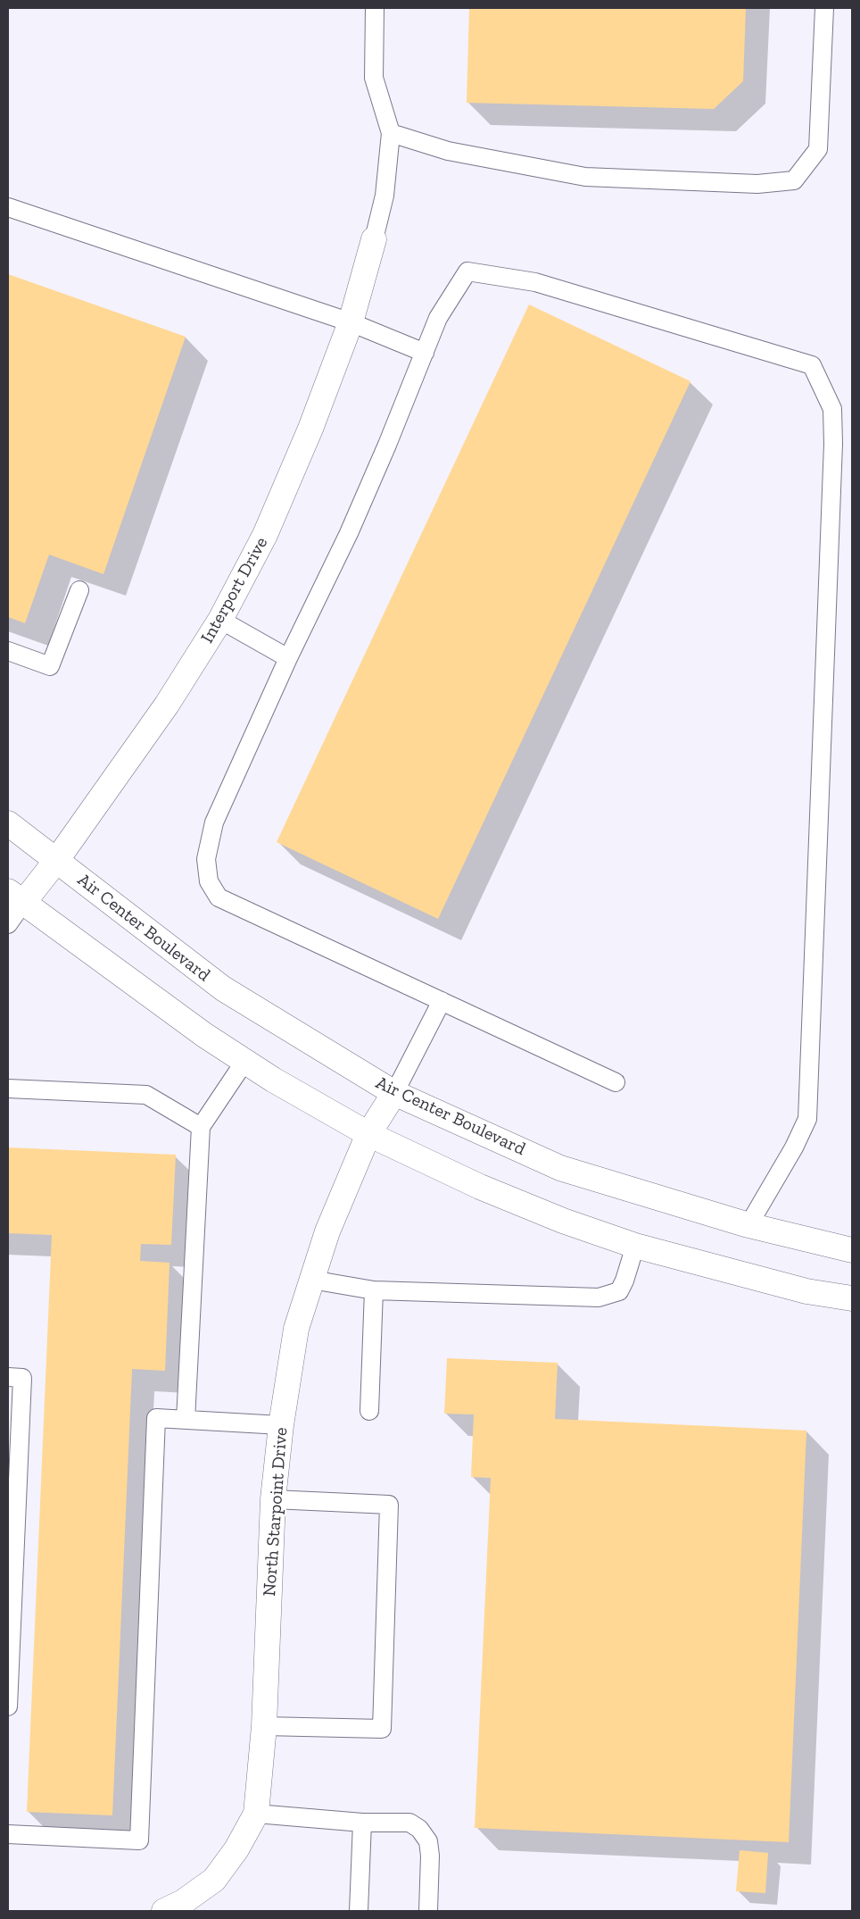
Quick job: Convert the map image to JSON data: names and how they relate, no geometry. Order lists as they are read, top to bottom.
{
  "streets": {
    "street": ["Interport Drive", "Air Center Boulevard", "North Starpoint Drive"]
  },
  "crossings": [
    ["Interport Drive", "Air Center Boulevard"],
    ["Air Center Boulevard", "North Starpoint Drive"]
  ]
}
